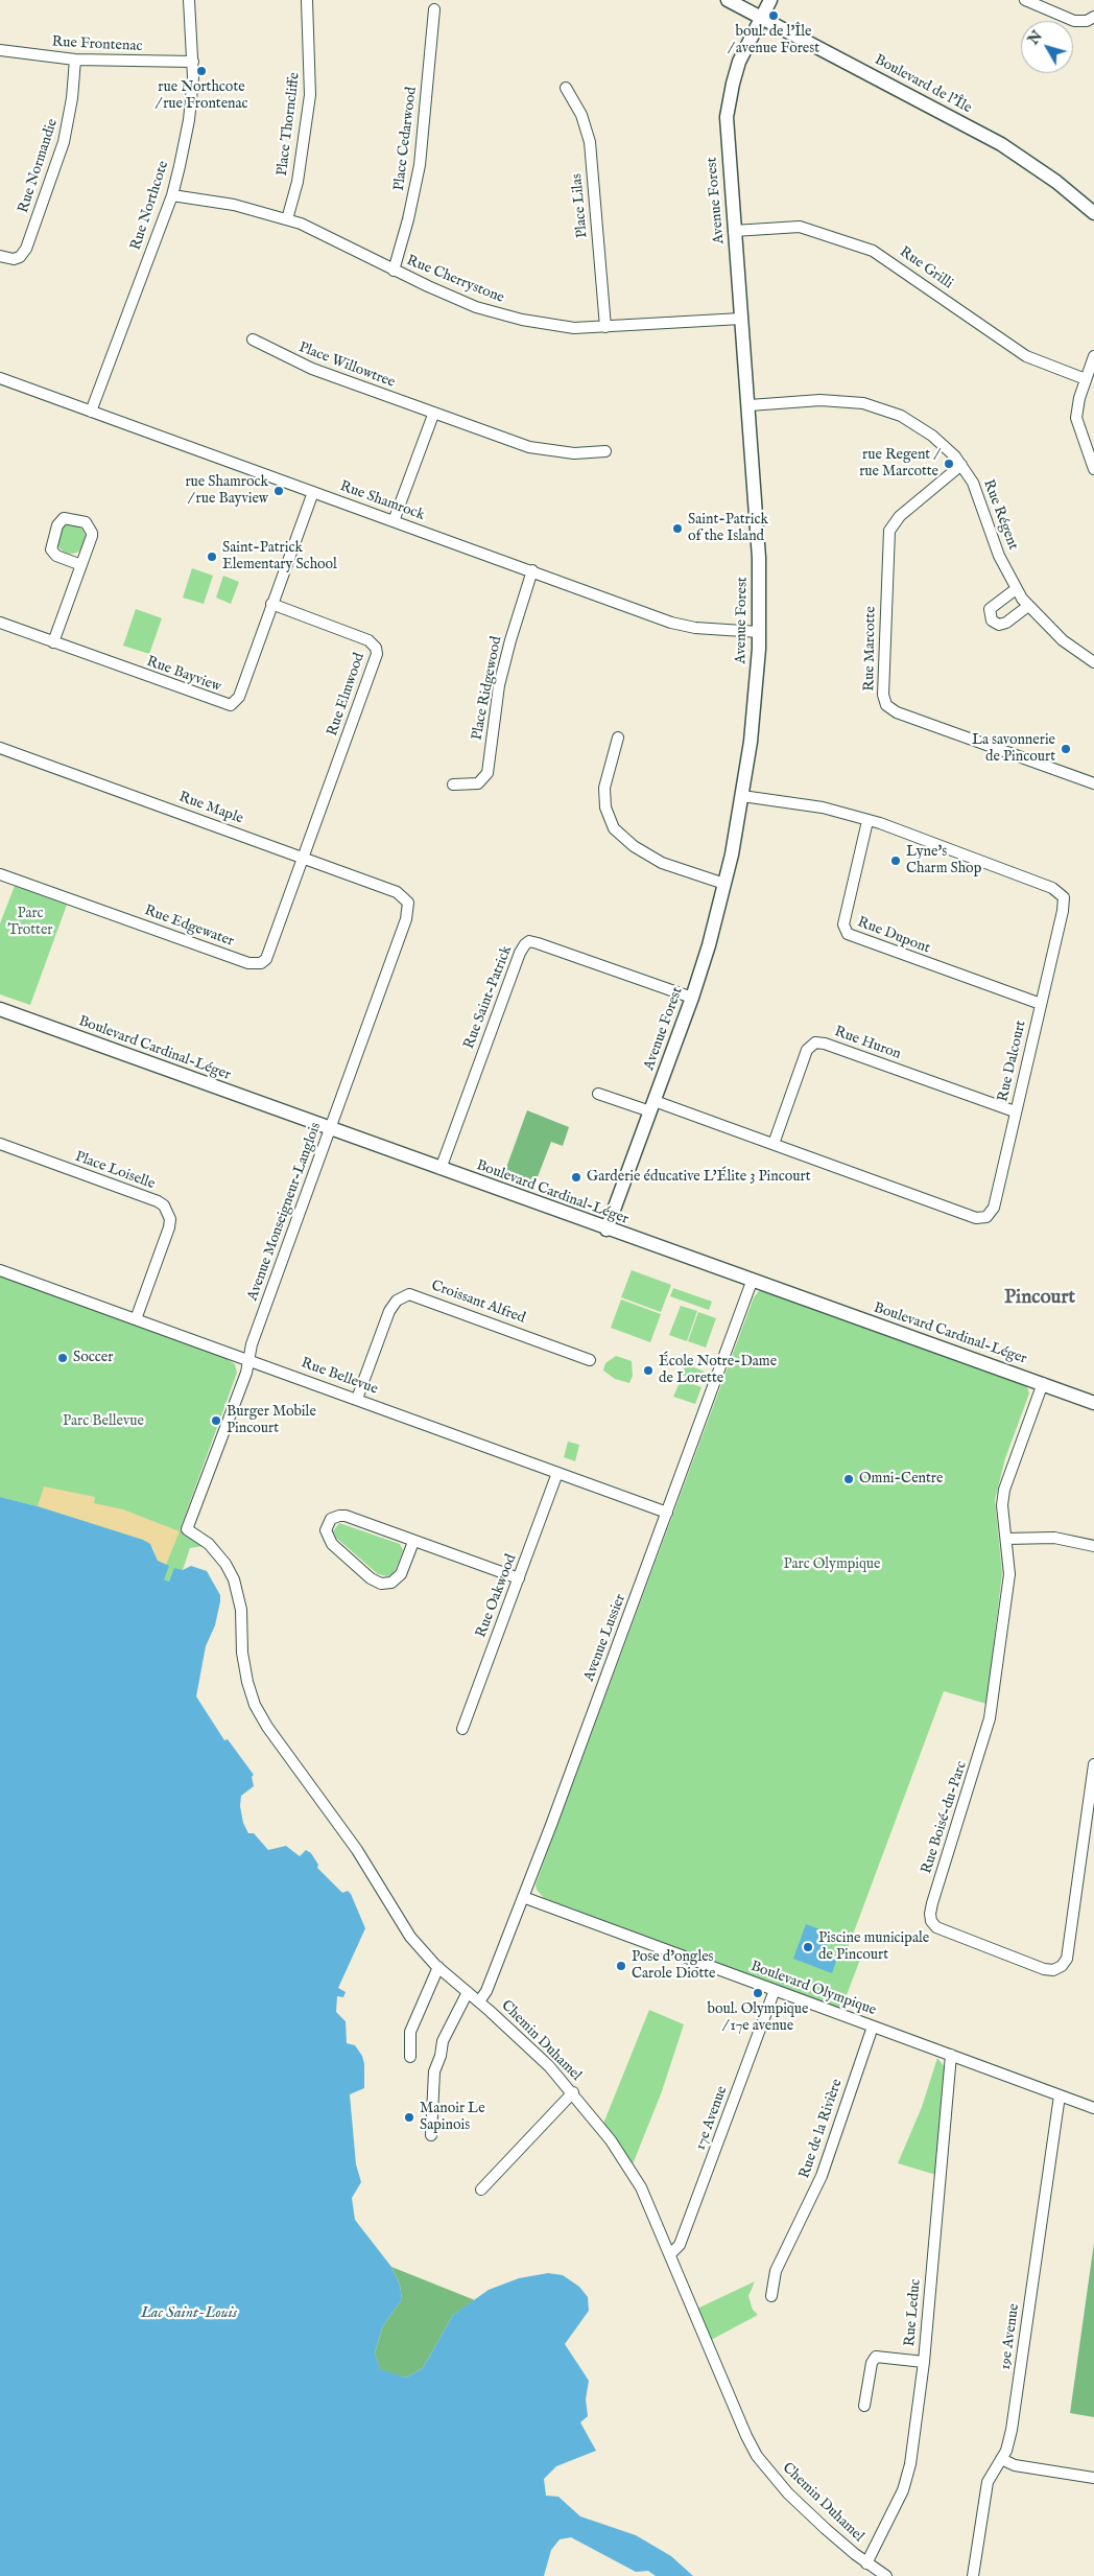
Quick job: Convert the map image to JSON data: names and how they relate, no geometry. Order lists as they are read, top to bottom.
{
  "streets": {
    "street": [
      "Rue Frontenac",
      "Boulevard de l'Île",
      "Place Thorncliffe",
      "Place Cedarwood",
      "Rue Normandie",
      "Avenue Forest",
      "Rue Northcote",
      "Place Lilas",
      "Rue Grilli",
      "Rue Cherrystone",
      "Place Willowtree",
      "Rue Shamrock",
      "Rue Régent",
      "Rue Marcotte",
      "Rue Bayview",
      "Place Ridgewood",
      "Rue Elmwood",
      "Rue Maple",
      "Rue Edgewater",
      "Rue Dupont",
      "Rue Saint-Patrick",
      "Rue Huron",
      "Boulevard Cardinal-Léger",
      "Rue Dalcourt",
      "Place Loiselle",
      "Avenue Monseigneur-Langlois",
      "Croissant Alfred",
      "Rue Bellevue",
      "Rue Oakwood",
      "Avenue Lussier",
      "Rue Boisé-du-Parc",
      "Boulevard Olympique",
      "Chemin Duhamel",
      "17e Avenue",
      "Rue de la Rivière",
      "Rue Leduc",
      "19e Avenue"
    ]
  },
  "crossings": [
    ["Rue Frontenac", "Rue Normandie"],
    ["Rue Frontenac", "Rue Northcote"],
    ["Boulevard de l'Île", "Avenue Forest"],
    ["Place Thorncliffe", "Rue Cherrystone"],
    ["Place Cedarwood", "Rue Cherrystone"],
    ["Avenue Forest", "Rue Grilli"],
    ["Avenue Forest", "Rue Cherrystone"],
    ["Avenue Forest", "Rue Shamrock"],
    ["Avenue Forest", "Rue Régent"],
    ["Avenue Forest", "Rue Saint-Patrick"],
    ["Avenue Forest", "Boulevard Cardinal-Léger"],
    ["Avenue Forest", "Rue Dalcourt"],
    ["Rue Northcote", "Rue Cherrystone"],
    ["Rue Northcote", "Rue Shamrock"],
    ["Place Lilas", "Rue Cherrystone"],
    ["Rue Shamrock", "Rue Bayview"],
    ["Rue Shamrock", "Place Ridgewood"],
    ["Rue Régent", "Rue Marcotte"],
    ["Rue Bayview", "Rue Elmwood"],
    ["Rue Elmwood", "Rue Maple"],
    ["Rue Elmwood", "Rue Edgewater"],
    ["Rue Maple", "Rue Edgewater"],
    ["Rue Maple", "Avenue Monseigneur-Langlois"],
    ["Rue Dupont", "Rue Dalcourt"],
    ["Rue Saint-Patrick", "Boulevard Cardinal-Léger"],
    ["Rue Huron", "Rue Dalcourt"],
    ["Boulevard Cardinal-Léger", "Avenue Monseigneur-Langlois"],
    ["Boulevard Cardinal-Léger", "Avenue Lussier"],
    ["Boulevard Cardinal-Léger", "Rue Boisé-du-Parc"],
    ["Place Loiselle", "Rue Bellevue"],
    ["Avenue Monseigneur-Langlois", "Rue Bellevue"],
    ["Avenue Monseigneur-Langlois", "Chemin Duhamel"],
    ["Croissant Alfred", "Rue Bellevue"],
    ["Rue Bellevue", "Rue Oakwood"],
    ["Rue Bellevue", "Avenue Lussier"],
    ["Avenue Lussier", "Boulevard Olympique"],
    ["Avenue Lussier", "Chemin Duhamel"],
    ["Boulevard Olympique", "17e Avenue"],
    ["Boulevard Olympique", "Rue de la Rivière"],
    ["Boulevard Olympique", "Rue Leduc"],
    ["Boulevard Olympique", "19e Avenue"],
    ["Chemin Duhamel", "17e Avenue"],
    ["Chemin Duhamel", "Rue Leduc"]
  ],
  "districts": ["Pincourt"],
  "water": ["Lac Saint-Louis"],
  "parks": ["Parc Trotter", "Parc Bellevue", "Parc Olympique"],
  "places": [
    "boul. de l'Île / avenue Forest",
    "rue Northcote / rue Frontenac",
    "rue Regent / rue Marcotte",
    "rue Shamrock / rue Bayview",
    "Saint-Patrick of the Island",
    "Saint-Patrick Elementary School",
    "La savonnerie de Pincourt",
    "Lyne's Charm Shop",
    "Garderie éducative L'Élite 3 Pincourt",
    "Soccer",
    "École Notre-Dame de Lorette",
    "Burger Mobile Pincourt",
    "Omni-Centre",
    "Piscine municipale de Pincourt",
    "Pose d'ongles Carole Diotte",
    "boul. Olympique / 17e avenue",
    "Manoir Le Sapinois"
  ],
  "north": "top left"
}
